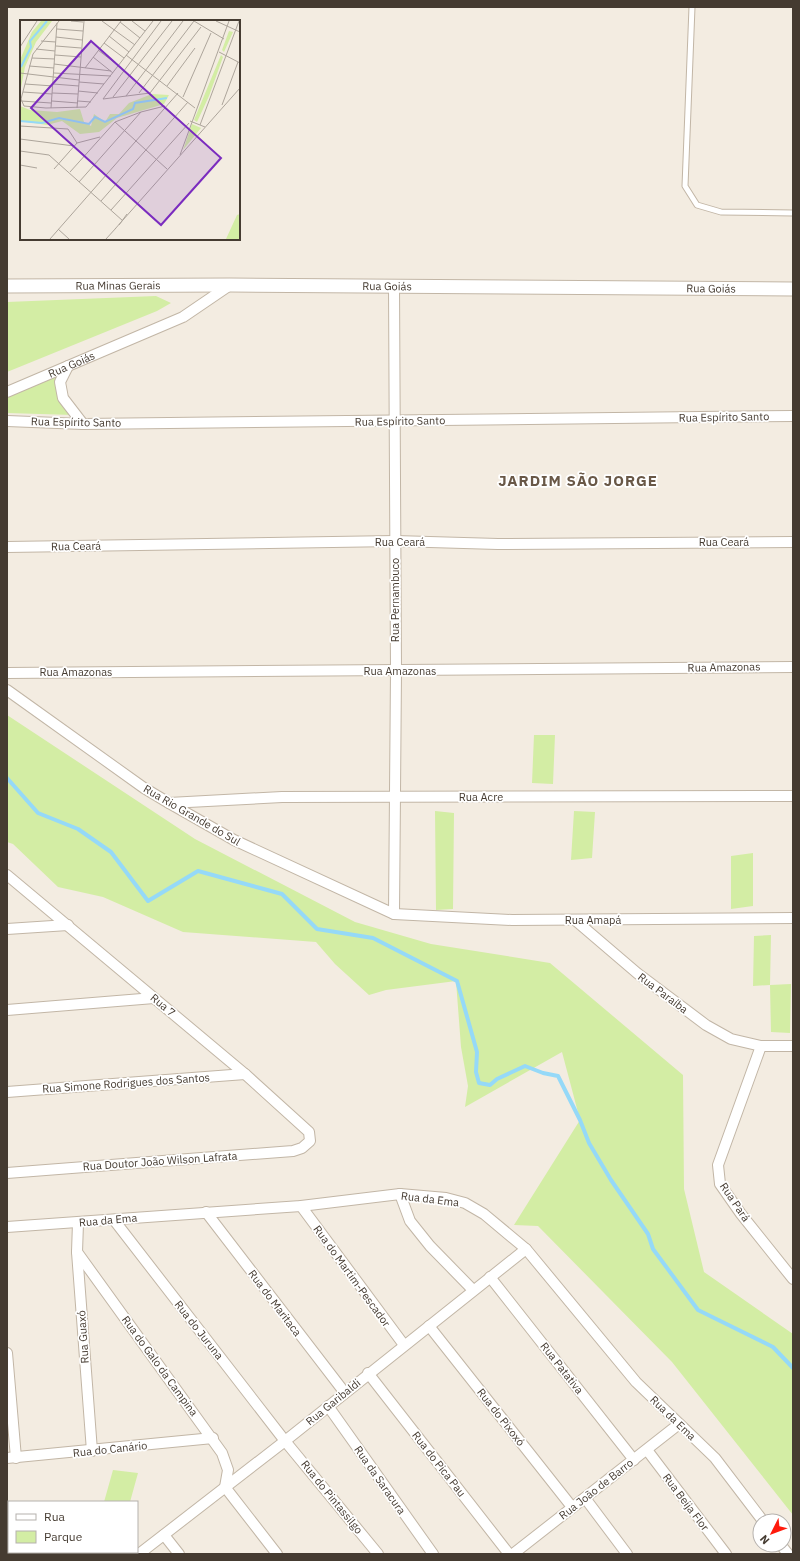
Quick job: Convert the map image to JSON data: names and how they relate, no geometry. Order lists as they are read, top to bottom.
{
  "streets": {
    "street": [
      "Rua Goiás",
      "Rua Minas Gerais",
      "Rua Espírito Santo",
      "Rua Ceará",
      "Rua Pernambuco",
      "Rua Amazonas",
      "Rua Acre",
      "Rua Rio Grande do Sul",
      "Rua Amapá",
      "Rua Paraíba",
      "Rua 7",
      "Rua Simone Rodrigues dos Santos",
      "Rua Doutor João Wilson Lafrata",
      "Rua da Ema",
      "Rua Pará",
      "Rua do Martim-Pescador",
      "Rua do Maritaca",
      "Rua do Juruna",
      "Rua Guaxó",
      "Rua do Galo da Campina",
      "Rua Patativa",
      "Rua Garibaldi",
      "Rua do Pixoxó",
      "Rua do Canário",
      "Rua do Pica Pau",
      "Rua da Saracura",
      "Rua João de Barro",
      "Rua do Pintassilgo",
      "Rua Beija Flor"
    ]
  },
  "crossings": [
    ["Rua Goiás", "Rua Minas Gerais"],
    ["Rua Goiás", "Rua Pernambuco"],
    ["Rua Espírito Santo", "Rua Pernambuco"],
    ["Rua Ceará", "Rua Pernambuco"],
    ["Rua Pernambuco", "Rua Amazonas"],
    ["Rua Pernambuco", "Rua Acre"],
    ["Rua Pernambuco", "Rua Rio Grande do Sul"],
    ["Rua Pernambuco", "Rua Amapá"],
    ["Rua Acre", "Rua Rio Grande do Sul"],
    ["Rua Rio Grande do Sul", "Rua Amapá"],
    ["Rua Amapá", "Rua Paraíba"],
    ["Rua Paraíba", "Rua Pará"],
    ["Rua 7", "Rua Simone Rodrigues dos Santos"],
    ["Rua 7", "Rua Doutor João Wilson Lafrata"],
    ["Rua da Ema", "Rua do Martim-Pescador"],
    ["Rua da Ema", "Rua do Maritaca"],
    ["Rua da Ema", "Rua do Juruna"],
    ["Rua da Ema", "Rua Guaxó"],
    ["Rua da Ema", "Rua Garibaldi"],
    ["Rua da Ema", "Rua João de Barro"],
    ["Rua do Martim-Pescador", "Rua Garibaldi"],
    ["Rua do Maritaca", "Rua Garibaldi"],
    ["Rua do Juruna", "Rua Garibaldi"],
    ["Rua do Juruna", "Rua do Pintassilgo"],
    ["Rua Guaxó", "Rua do Galo da Campina"],
    ["Rua Guaxó", "Rua do Canário"],
    ["Rua do Galo da Campina", "Rua Garibaldi"],
    ["Rua do Galo da Campina", "Rua do Canário"],
    ["Rua Patativa", "Rua Garibaldi"],
    ["Rua Patativa", "Rua João de Barro"],
    ["Rua Garibaldi", "Rua do Pixoxó"],
    ["Rua Garibaldi", "Rua do Pica Pau"],
    ["Rua Garibaldi", "Rua da Saracura"],
    ["Rua Garibaldi", "Rua do Pintassilgo"],
    ["Rua do Pixoxó", "Rua João de Barro"],
    ["Rua João de Barro", "Rua Beija Flor"]
  ],
  "districts": ["JARDIM SÃO JORGE"],
  "legend": ["Rua", "Parque"],
  "north": "bottom left"
}
